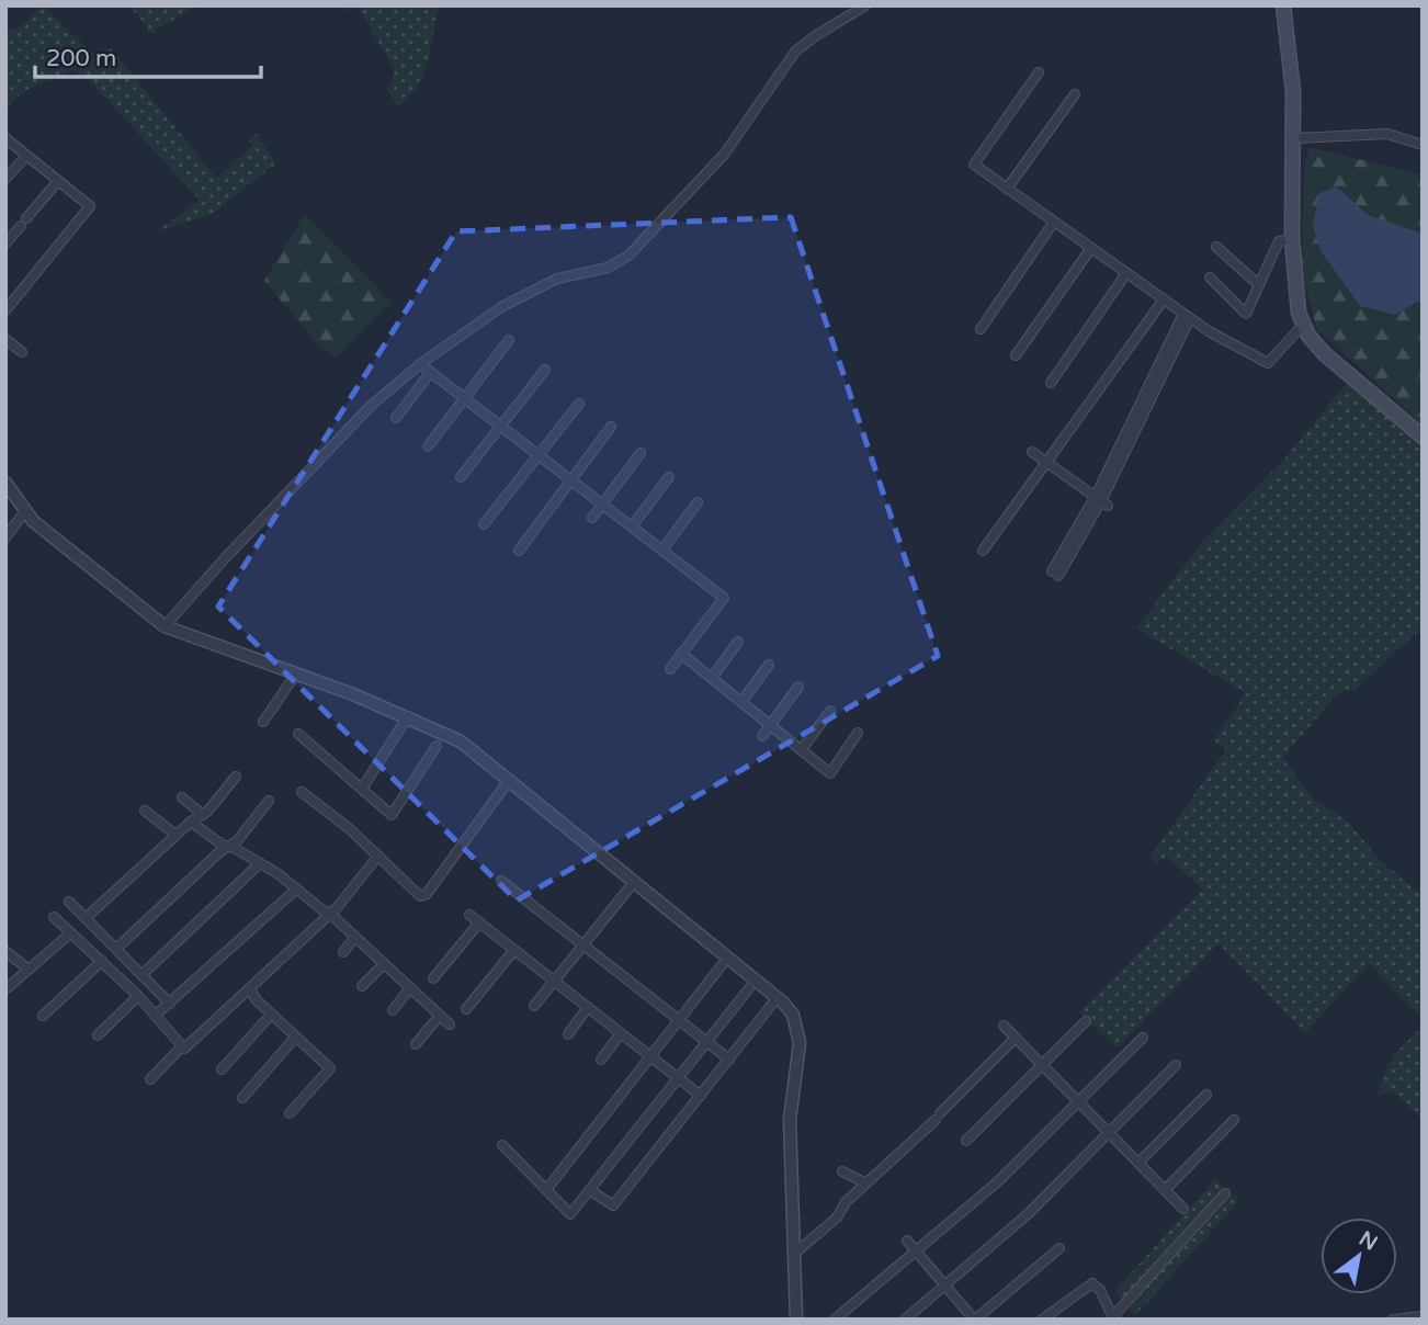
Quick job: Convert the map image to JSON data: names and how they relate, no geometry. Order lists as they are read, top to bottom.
{
  "scale_bar": "200 m",
  "north": "top right"
}
